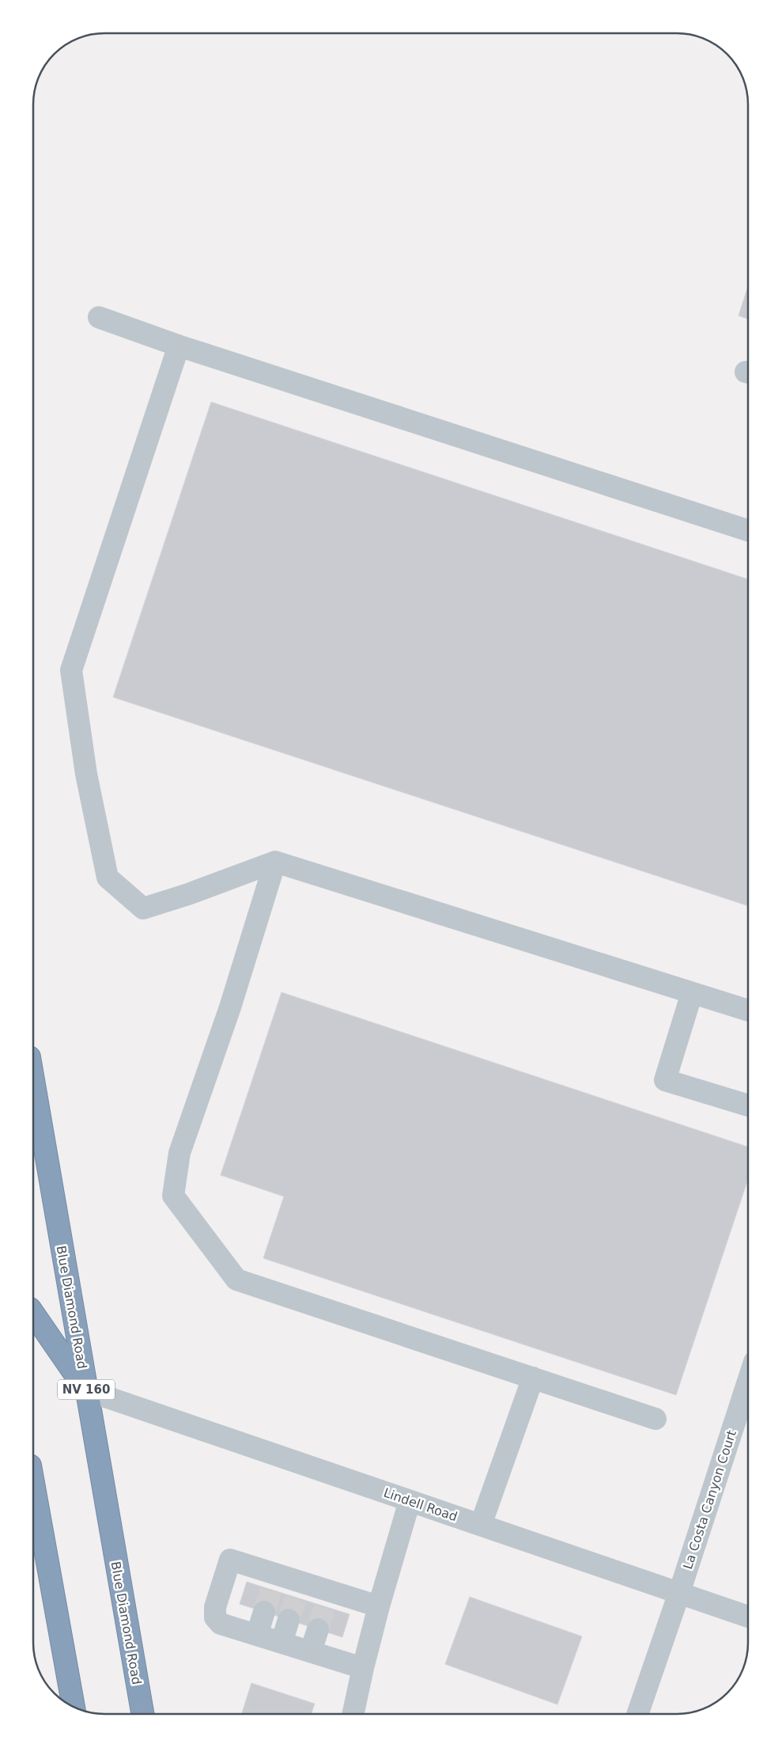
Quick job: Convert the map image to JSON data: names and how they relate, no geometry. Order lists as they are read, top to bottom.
{
  "streets": {
    "highway": ["Blue Diamond Road", "NV 160"],
    "street": ["La Costa Canyon Court", "Lindell Road"]
  },
  "crossings": [
    ["Blue Diamond Road", "Lindell Road"],
    ["La Costa Canyon Court", "Lindell Road"]
  ]
}
